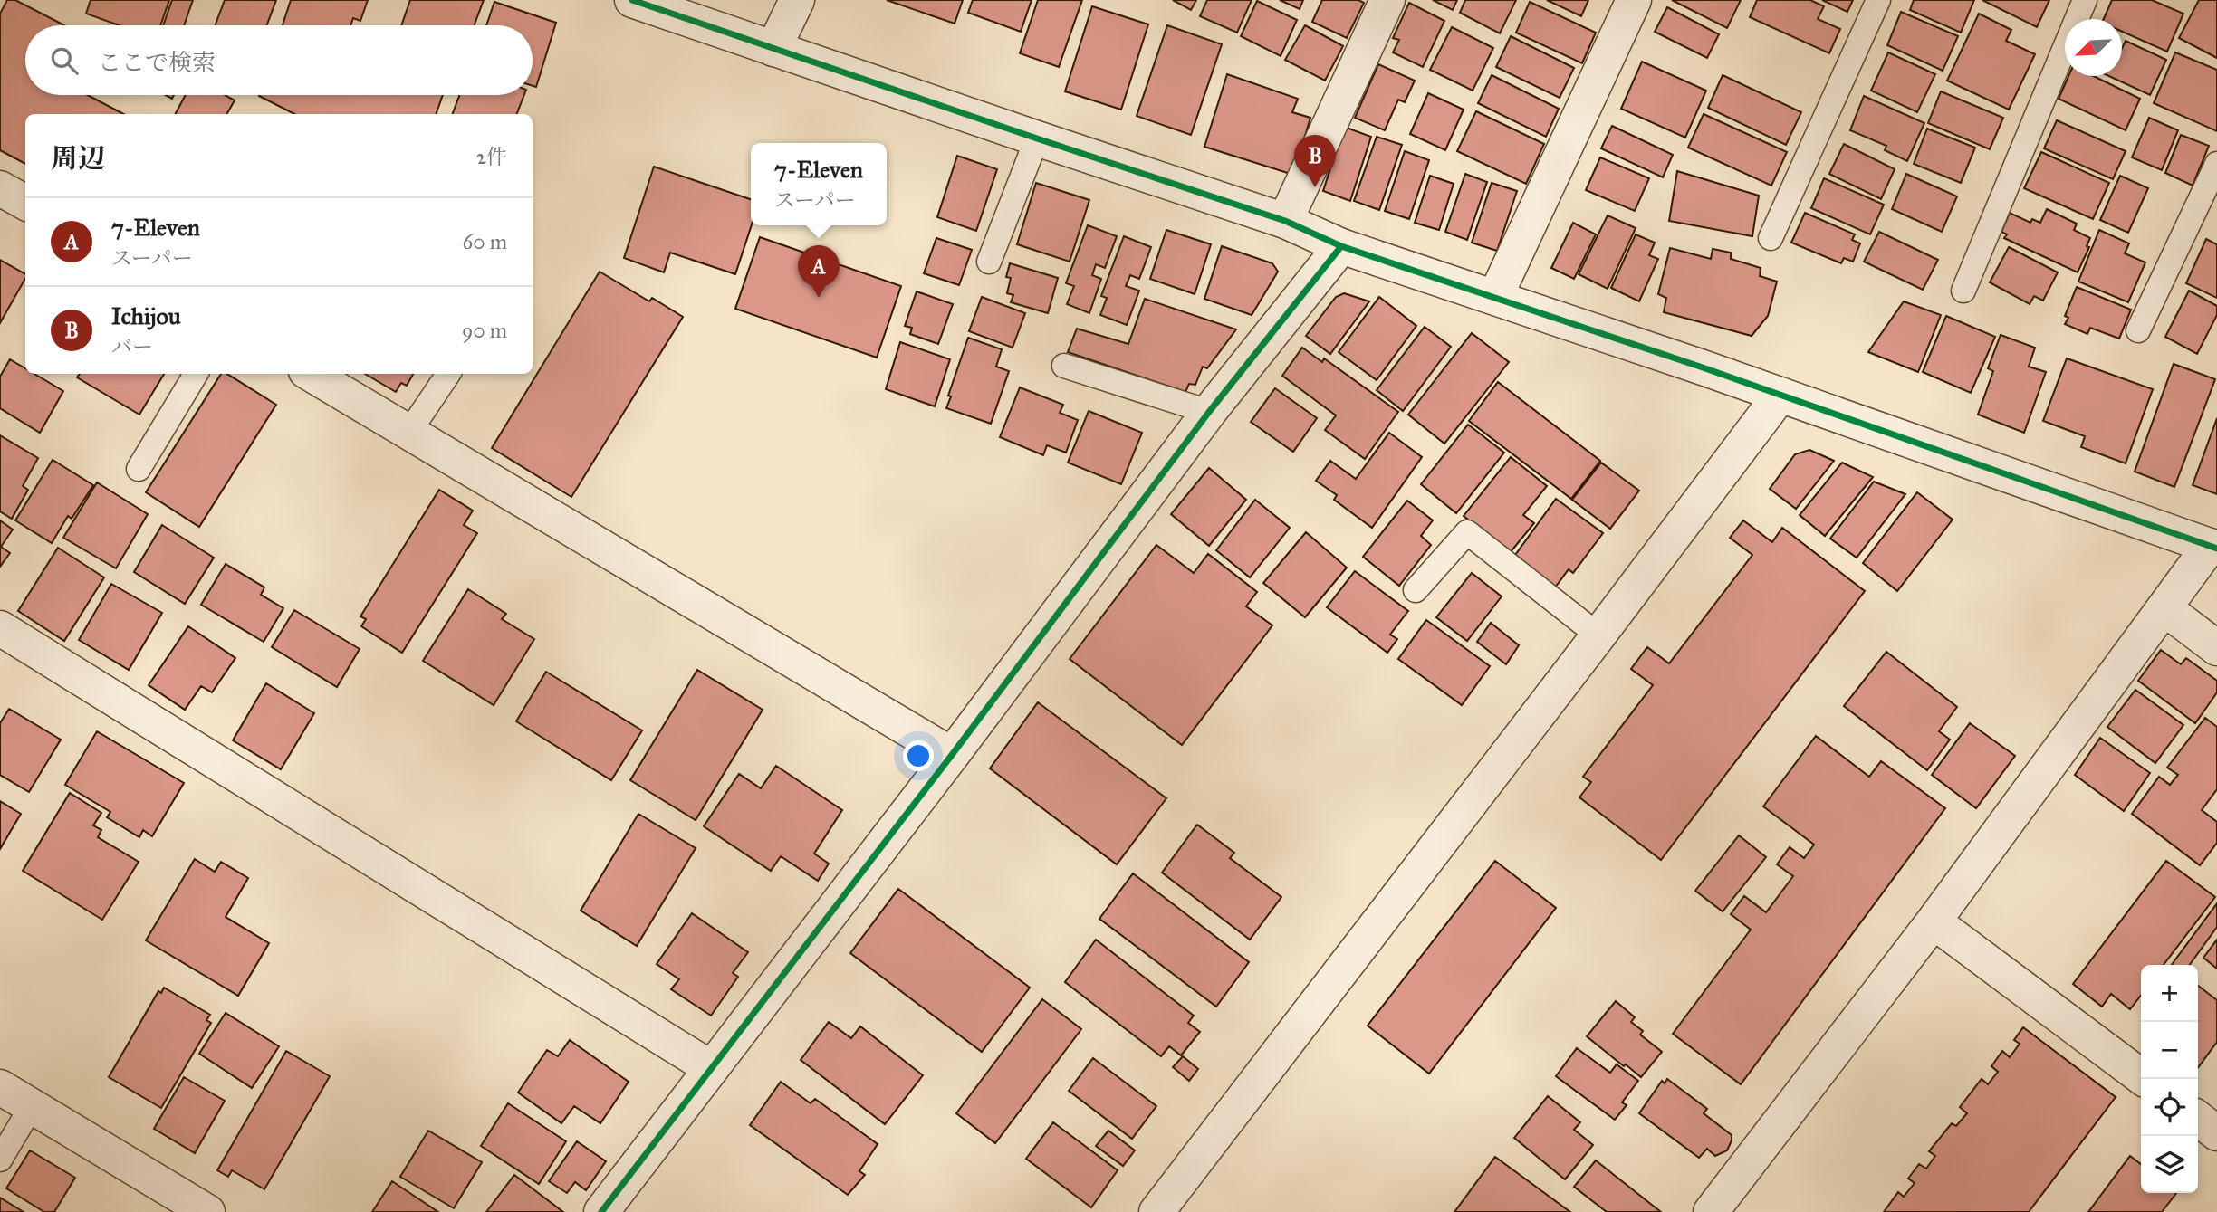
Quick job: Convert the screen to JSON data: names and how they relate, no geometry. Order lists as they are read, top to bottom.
{
  "north": "bottom left",
  "page": {
    "search": "ここで検索",
    "heading": ["周辺", "2件"],
    "pins": ["B", "A"],
    "popup": ["7-Eleven", "スーパー"],
    "list": [
      {
        "mark": "A",
        "name": "7-Eleven",
        "note": "スーパー",
        "value": "60 m"
      },
      {
        "mark": "B",
        "name": "Ichijou",
        "note": "バー",
        "value": "90 m"
      }
    ],
    "map_buttons": ["+", "−"]
  }
}
